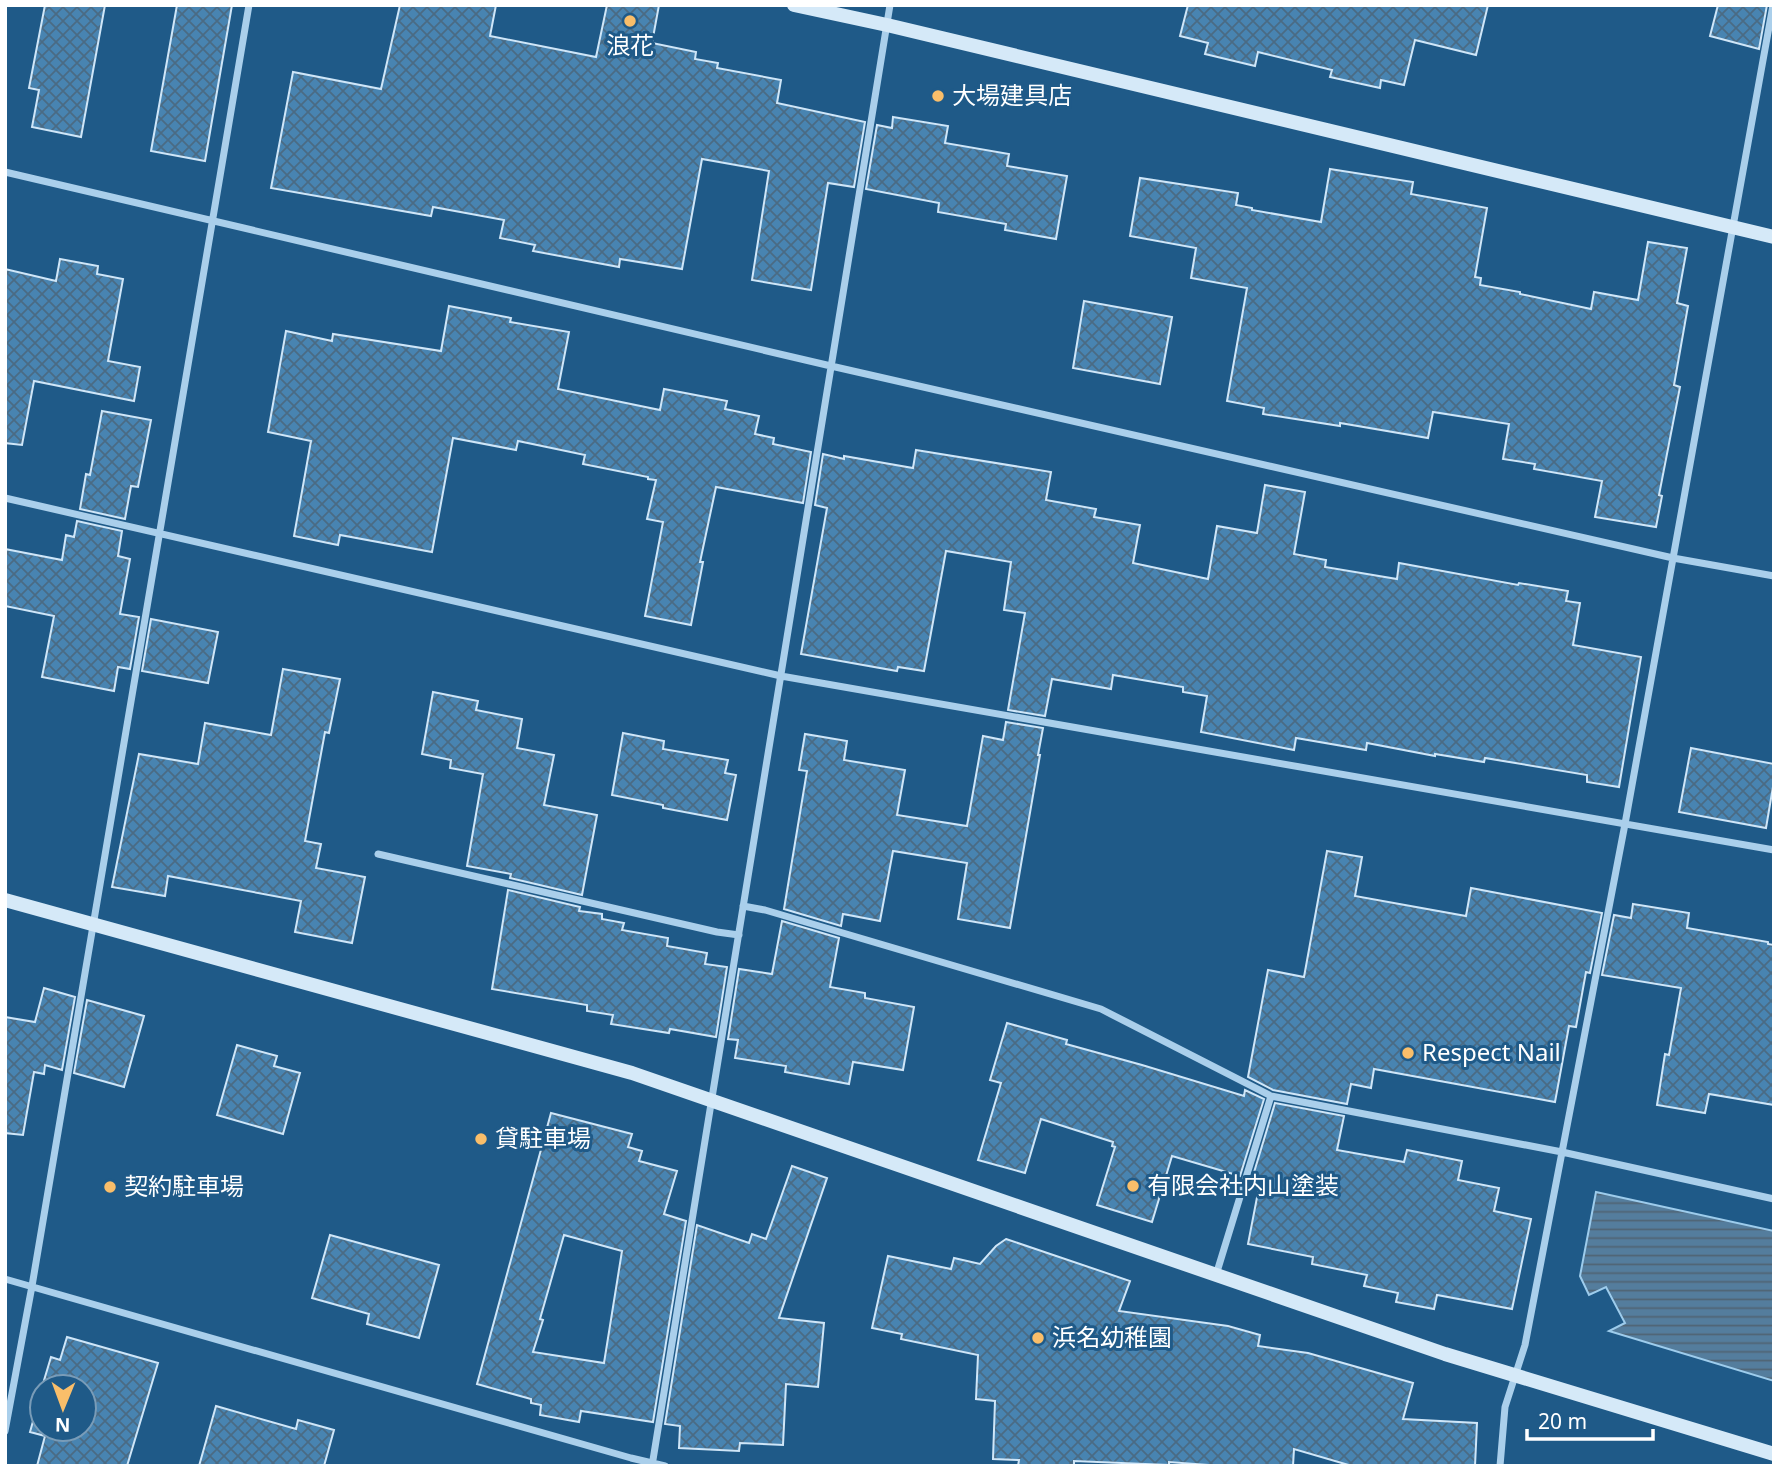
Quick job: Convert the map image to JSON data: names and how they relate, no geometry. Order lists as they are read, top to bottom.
{
  "places": [
    "浪花",
    "大場建具店",
    "Respect Nail",
    "貸駐車場",
    "有限会社内山塗装",
    "契約駐車場",
    "浜名幼稚園"
  ],
  "scale_bar": "20 m",
  "north": "bottom"
}
